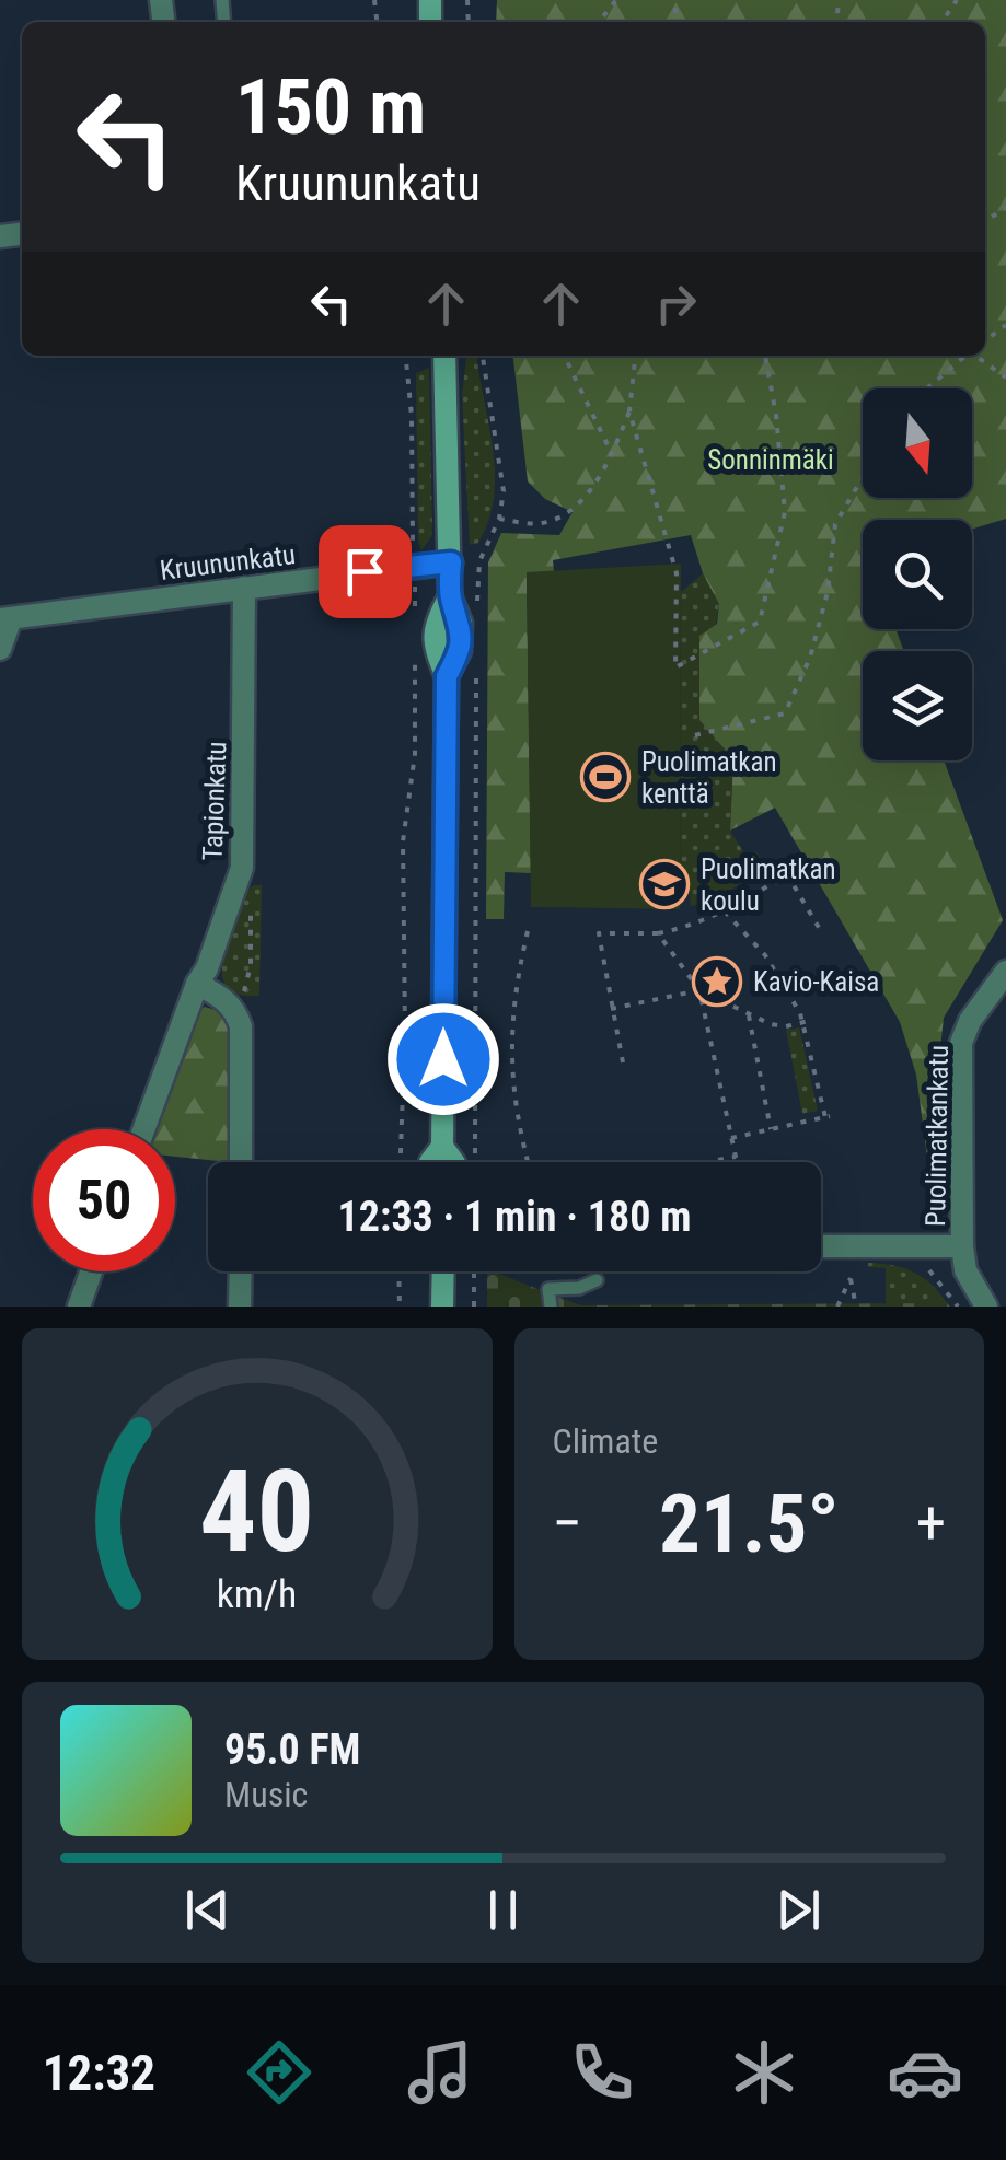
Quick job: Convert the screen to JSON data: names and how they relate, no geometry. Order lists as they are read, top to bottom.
{
  "streets": {
    "street": ["Kruununkatu", "Tapionkatu", "Puolimatkankatu"]
  },
  "crossings": [
    ["Kruununkatu", "Tapionkatu"]
  ],
  "parks": ["Sonninmäki"],
  "places": {
    "sports": ["Puolimatkan kenttä"],
    "school or university": ["Puolimatkan koulu"],
    "place": ["Kavio-Kaisa"]
  },
  "north": "bottom",
  "page": {
    "turn": ["150 m", "Kruununkatu"],
    "limit": "50",
    "trip": "12:33 · 1 min · 180 m",
    "tile": "Climate",
    "heat": ["−", "21.5°", "+"],
    "song": ["95.0 FM", "Music"],
    "tabs": "12:32",
    "gauge": ["40", "km/h"]
  }
}
